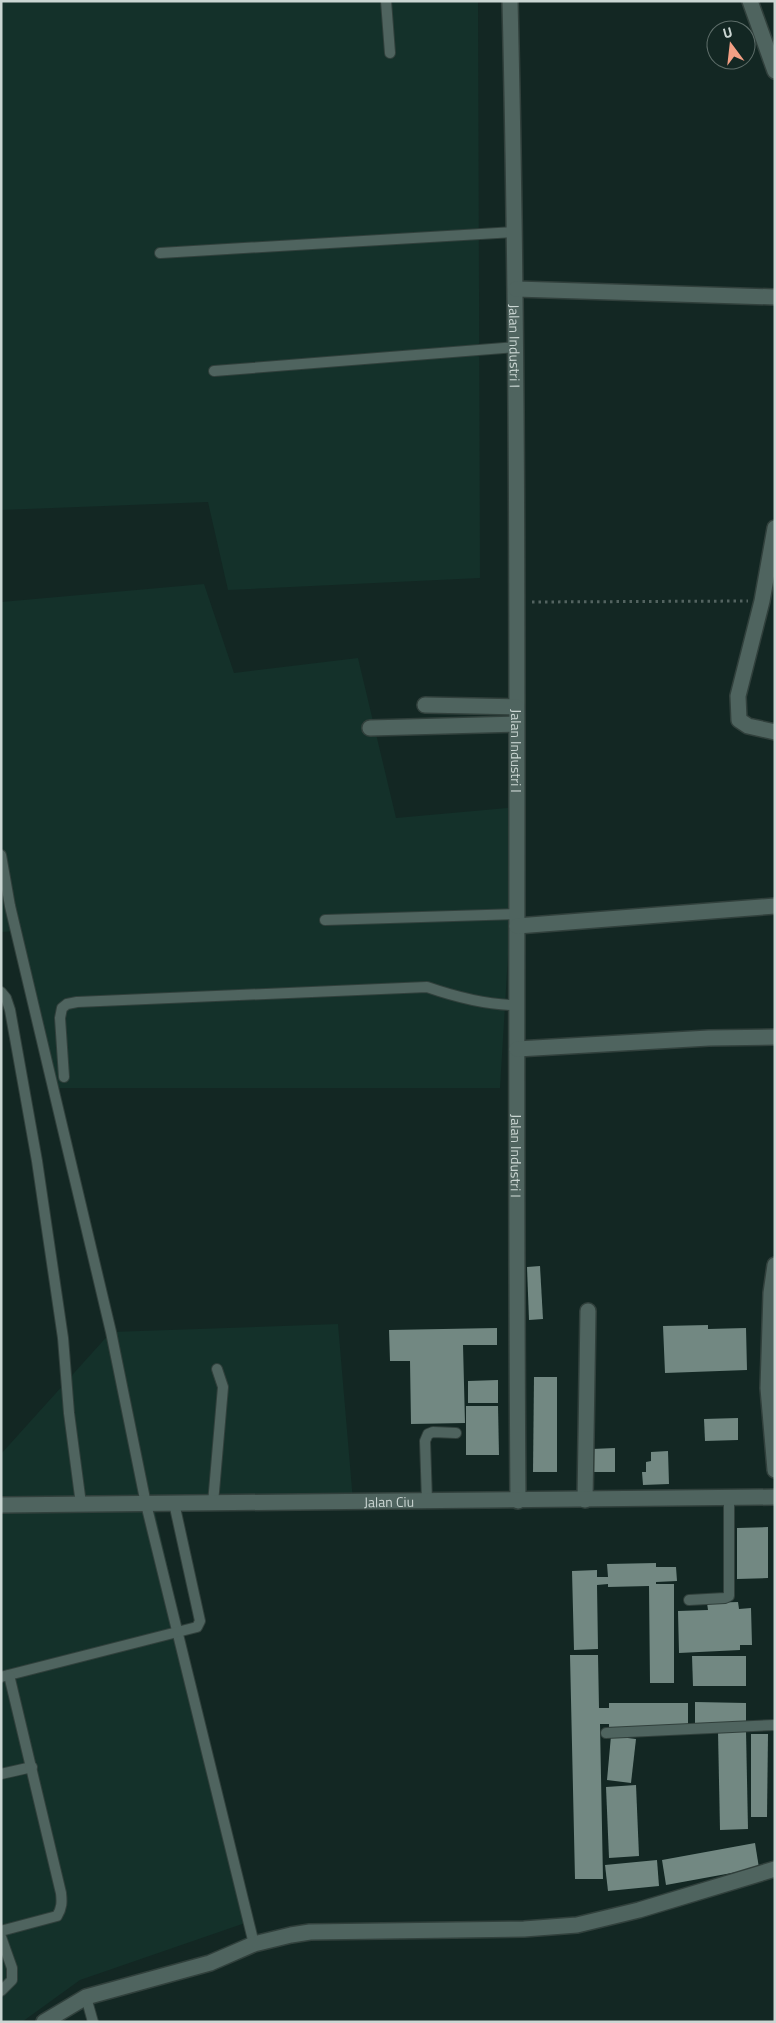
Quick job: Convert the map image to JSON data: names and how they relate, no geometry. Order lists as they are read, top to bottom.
{
  "streets": {
    "street": ["Jalan Industri I", "Jalan Ciu"]
  },
  "crossings": [
    ["Jalan Industri I", "Jalan Ciu"]
  ],
  "north": "top"
}
